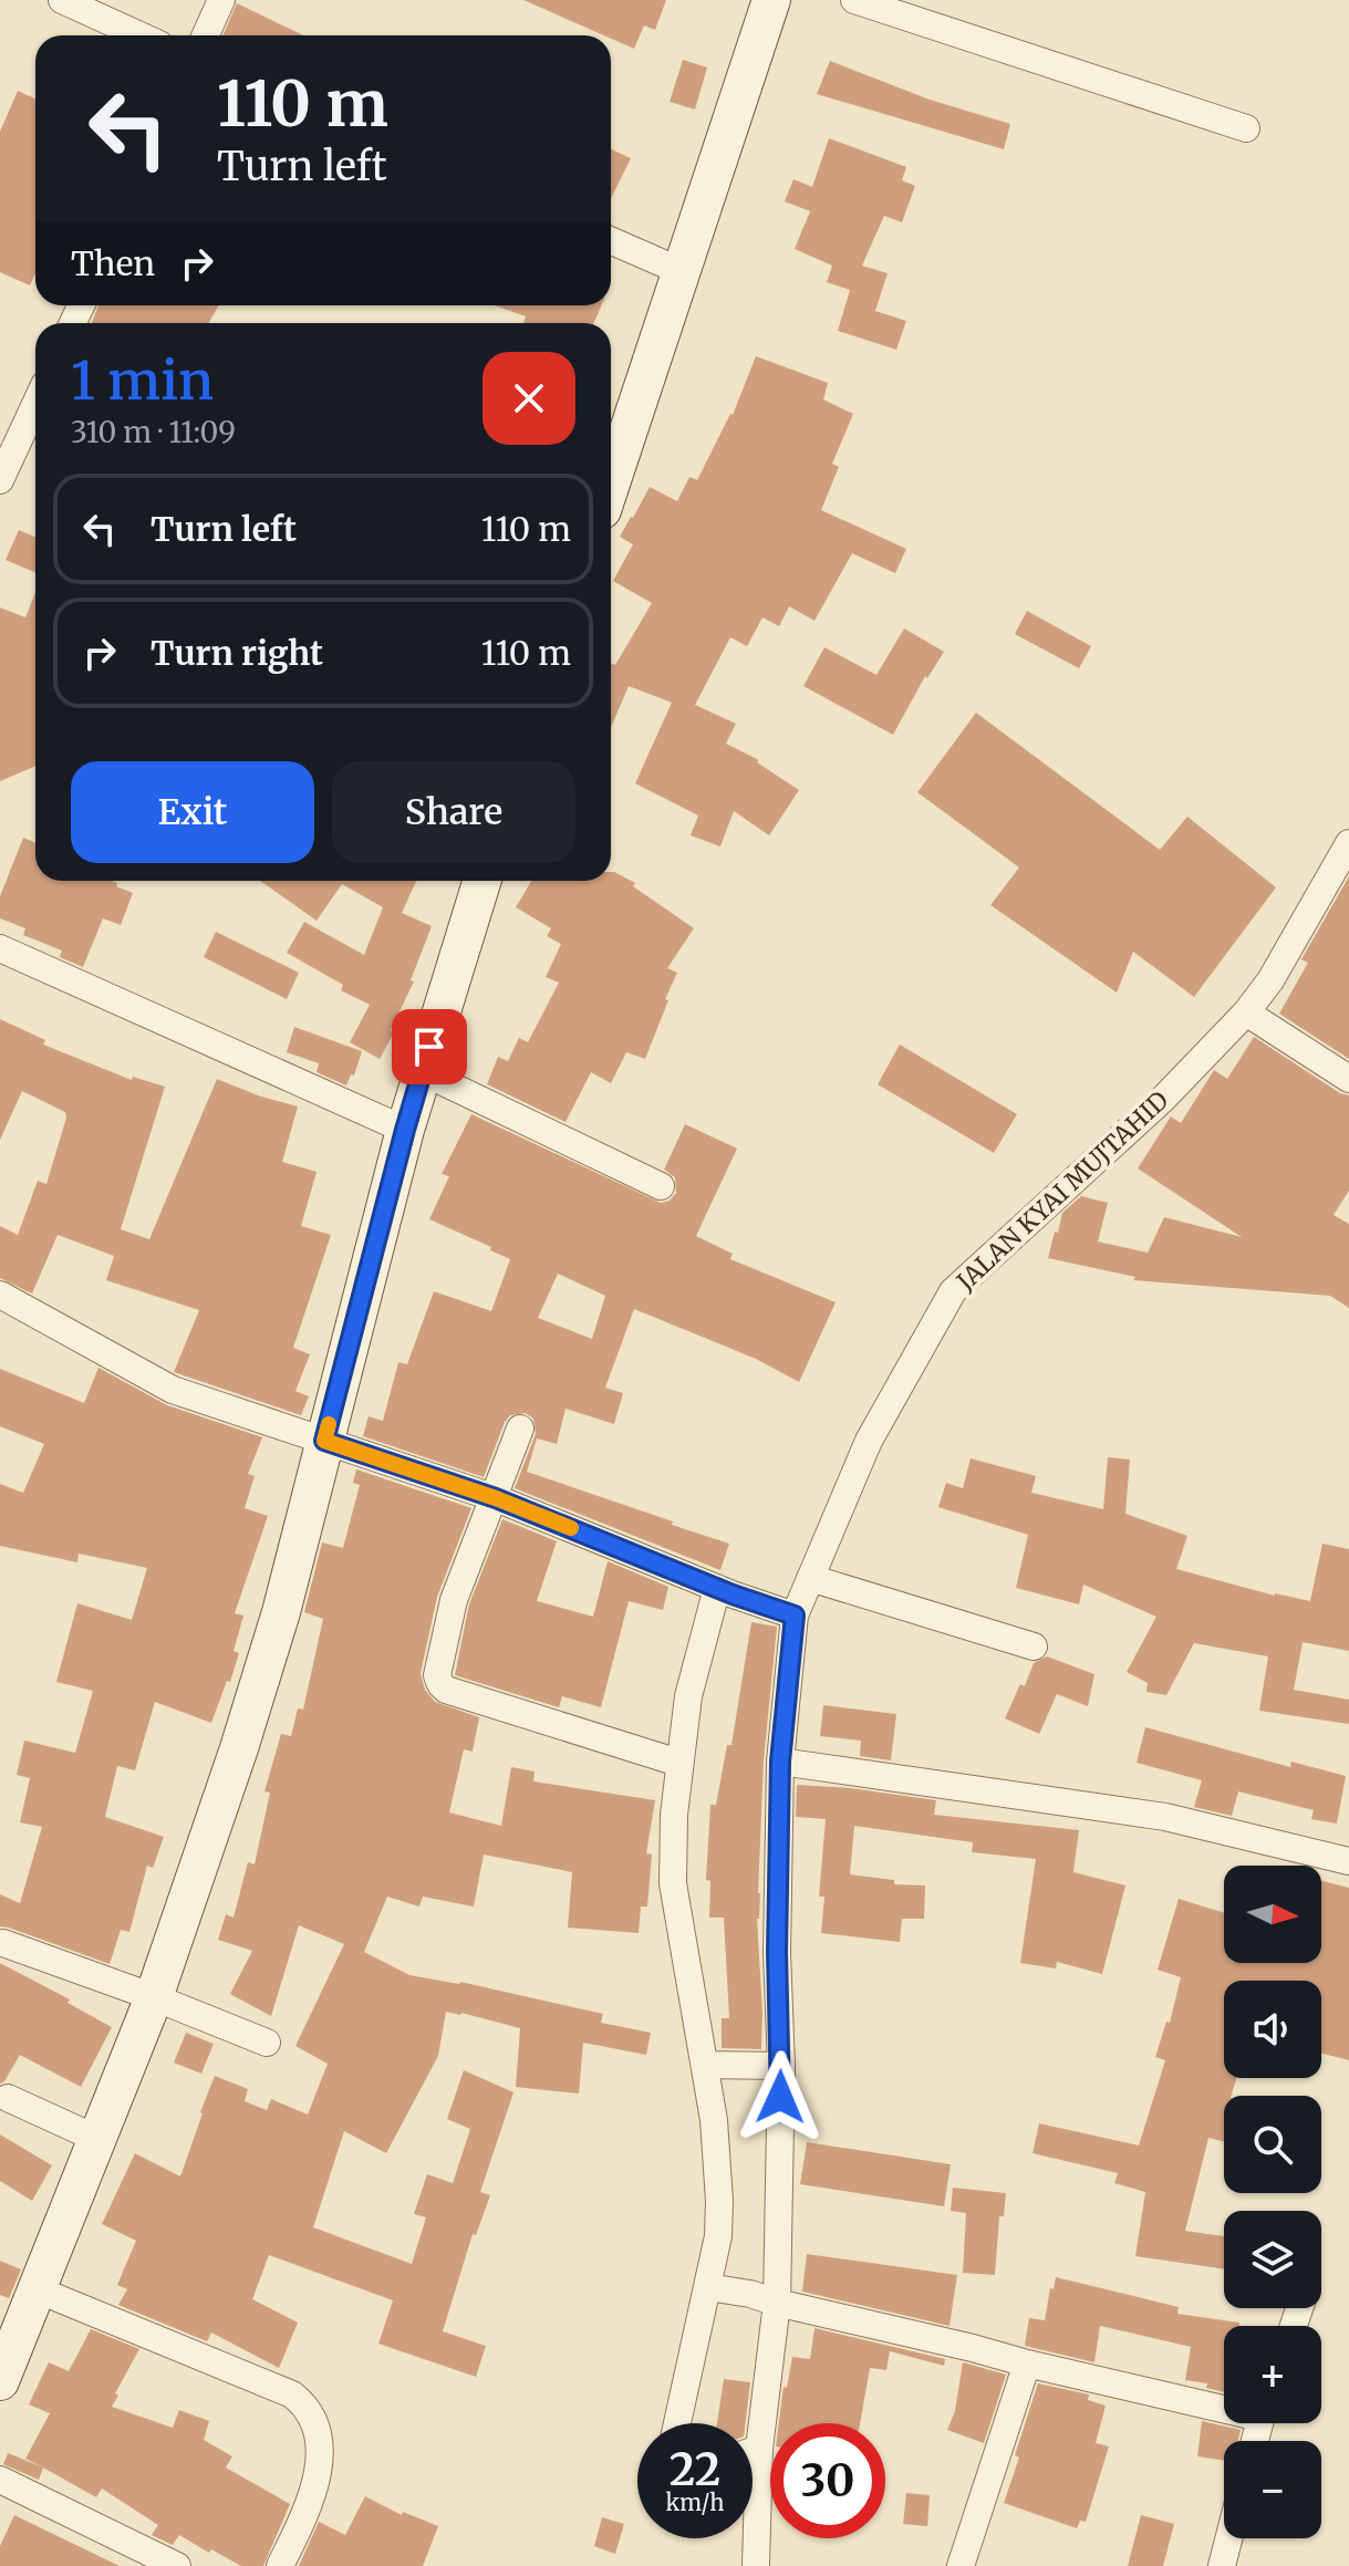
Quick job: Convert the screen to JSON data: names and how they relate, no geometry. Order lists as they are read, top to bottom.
{
  "streets": {
    "street": ["JALAN KYAI MUJTAHID"]
  },
  "north": "right",
  "page": {
    "turn": ["110 m", "Turn left"],
    "then": "Then",
    "heading": ["1 min", "310 m · 11:09"],
    "list": [
      {
        "name": "Turn left",
        "value": "110 m"
      },
      {
        "name": "Turn right",
        "value": "110 m"
      }
    ],
    "buttons": ["Exit", "Share"],
    "map_buttons": ["+", "−"],
    "speed": "22 km/h",
    "limit": "30"
  }
}
